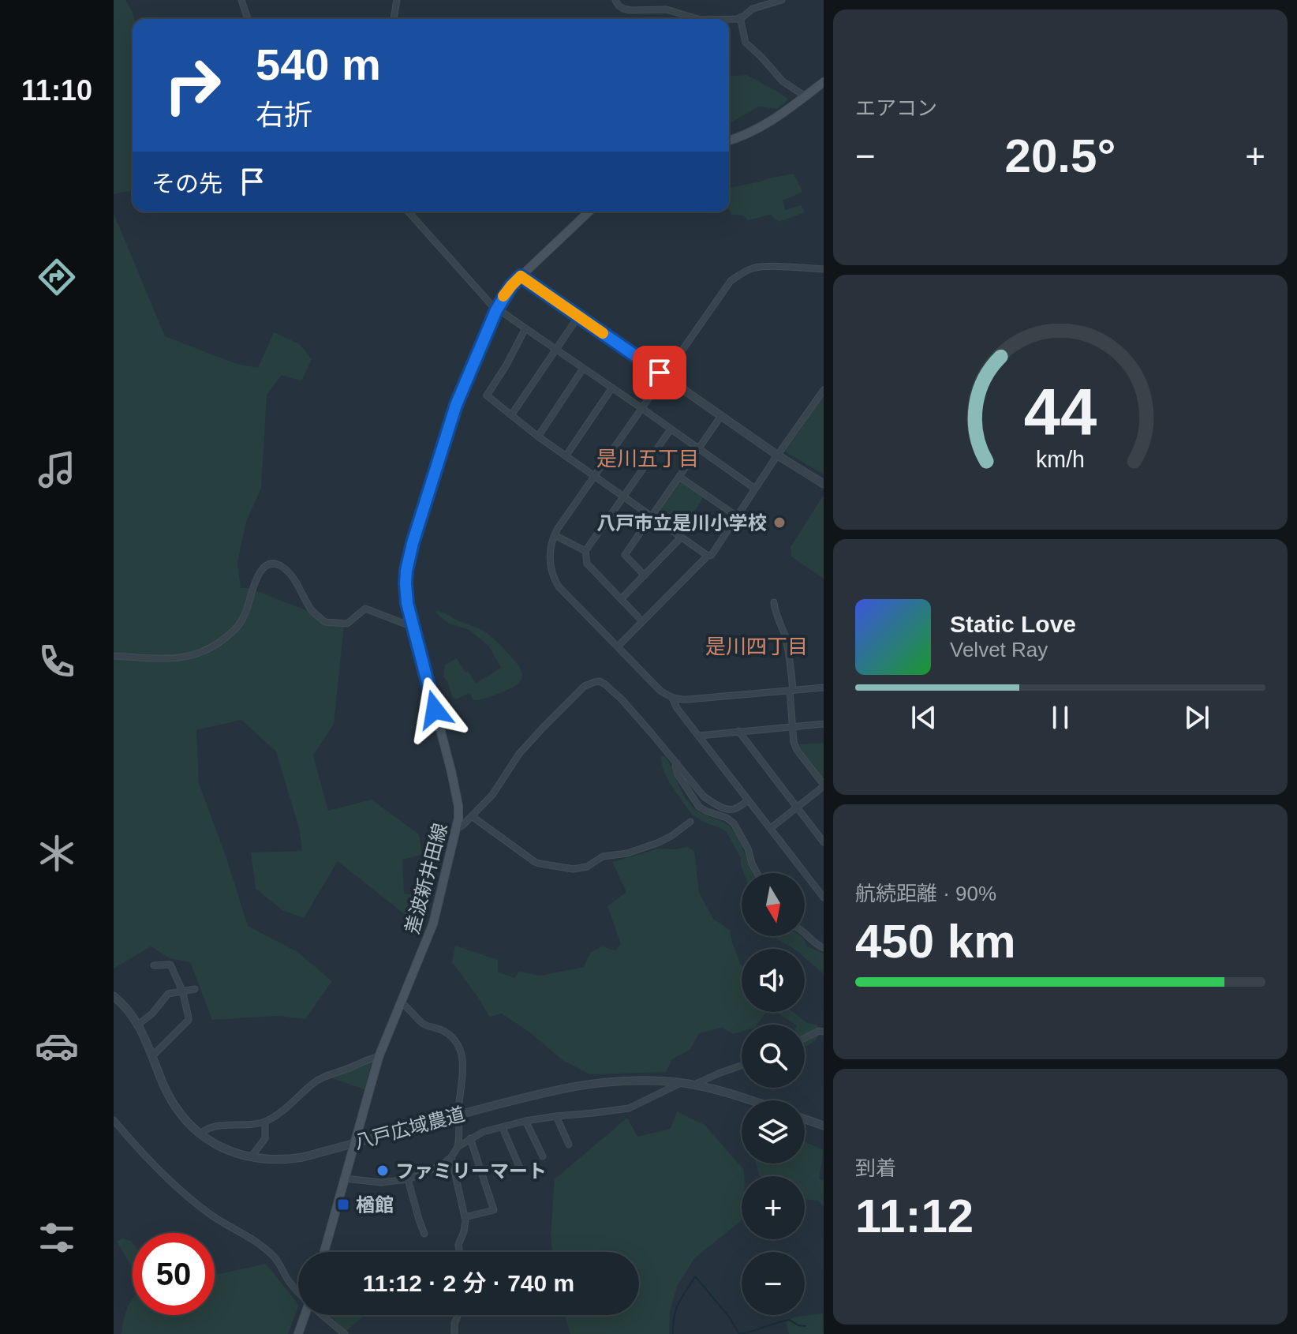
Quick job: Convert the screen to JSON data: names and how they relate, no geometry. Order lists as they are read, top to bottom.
{
  "streets": {
    "main road": ["差波新井田線"],
    "street": ["八戸広域農道"]
  },
  "crossings": [
    ["差波新井田線", "八戸広域農道"]
  ],
  "districts": ["是川五丁目", "是川四丁目"],
  "places": {
    "other": ["八戸市立是川小学校", "ファミリーマート"],
    "transit": ["楢館"]
  },
  "north": "bottom",
  "page": {
    "tabs": "11:10",
    "tile": [
      "エアコン",
      ["航続距離 · 90%", "450 km"],
      ["到着", "11:12"]
    ],
    "turn": ["540 m", "右折"],
    "heat": ["−", "20.5°", "+"],
    "then": "その先",
    "song": ["Static Love", "Velvet Ray"],
    "map_buttons": ["+", "−"],
    "limit": "50",
    "trip": "11:12 · 2 分 · 740 m",
    "gauge": ["44", "km/h"]
  }
}
